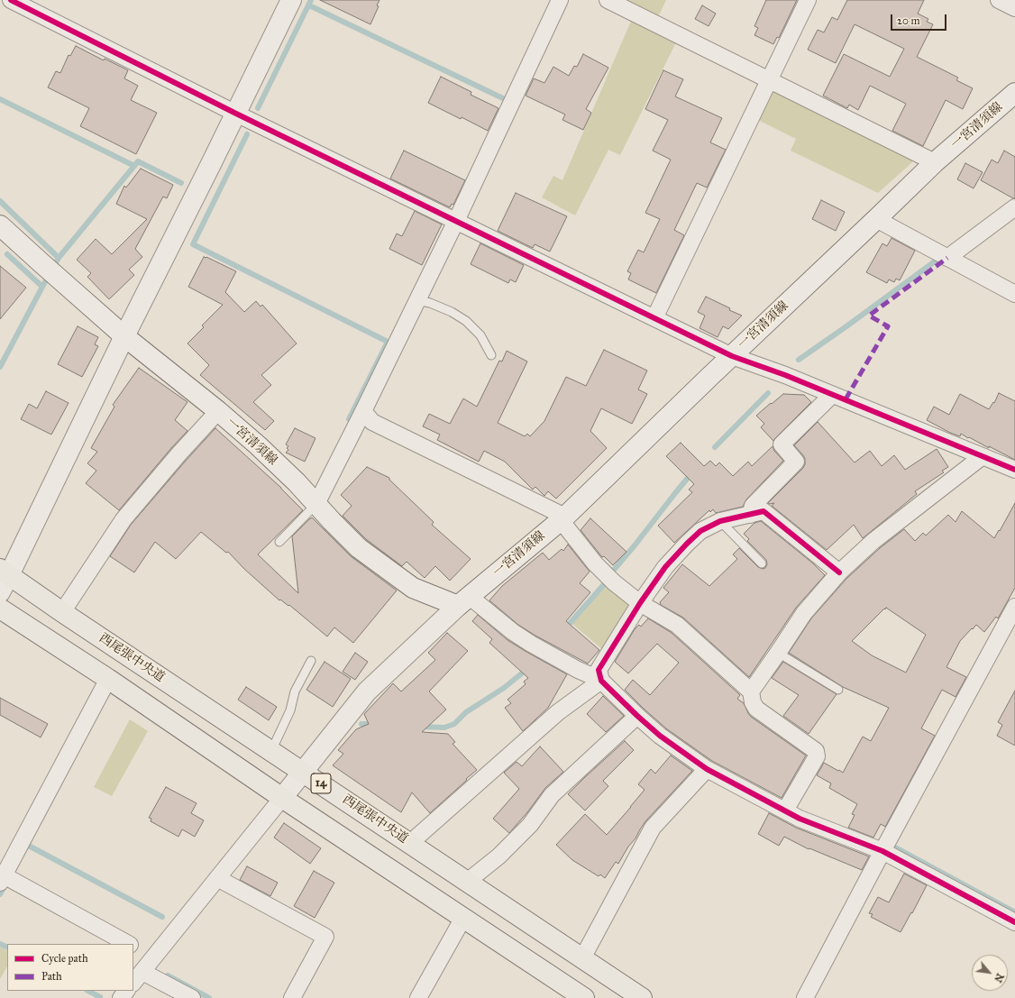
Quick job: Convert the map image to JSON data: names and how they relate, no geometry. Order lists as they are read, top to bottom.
{
  "streets": {
    "main road": ["一宮清須線", "西尾張中央道", "14"]
  },
  "legend": ["Cycle path", "Path"],
  "scale_bar": "20 m",
  "north": "bottom right"
}
